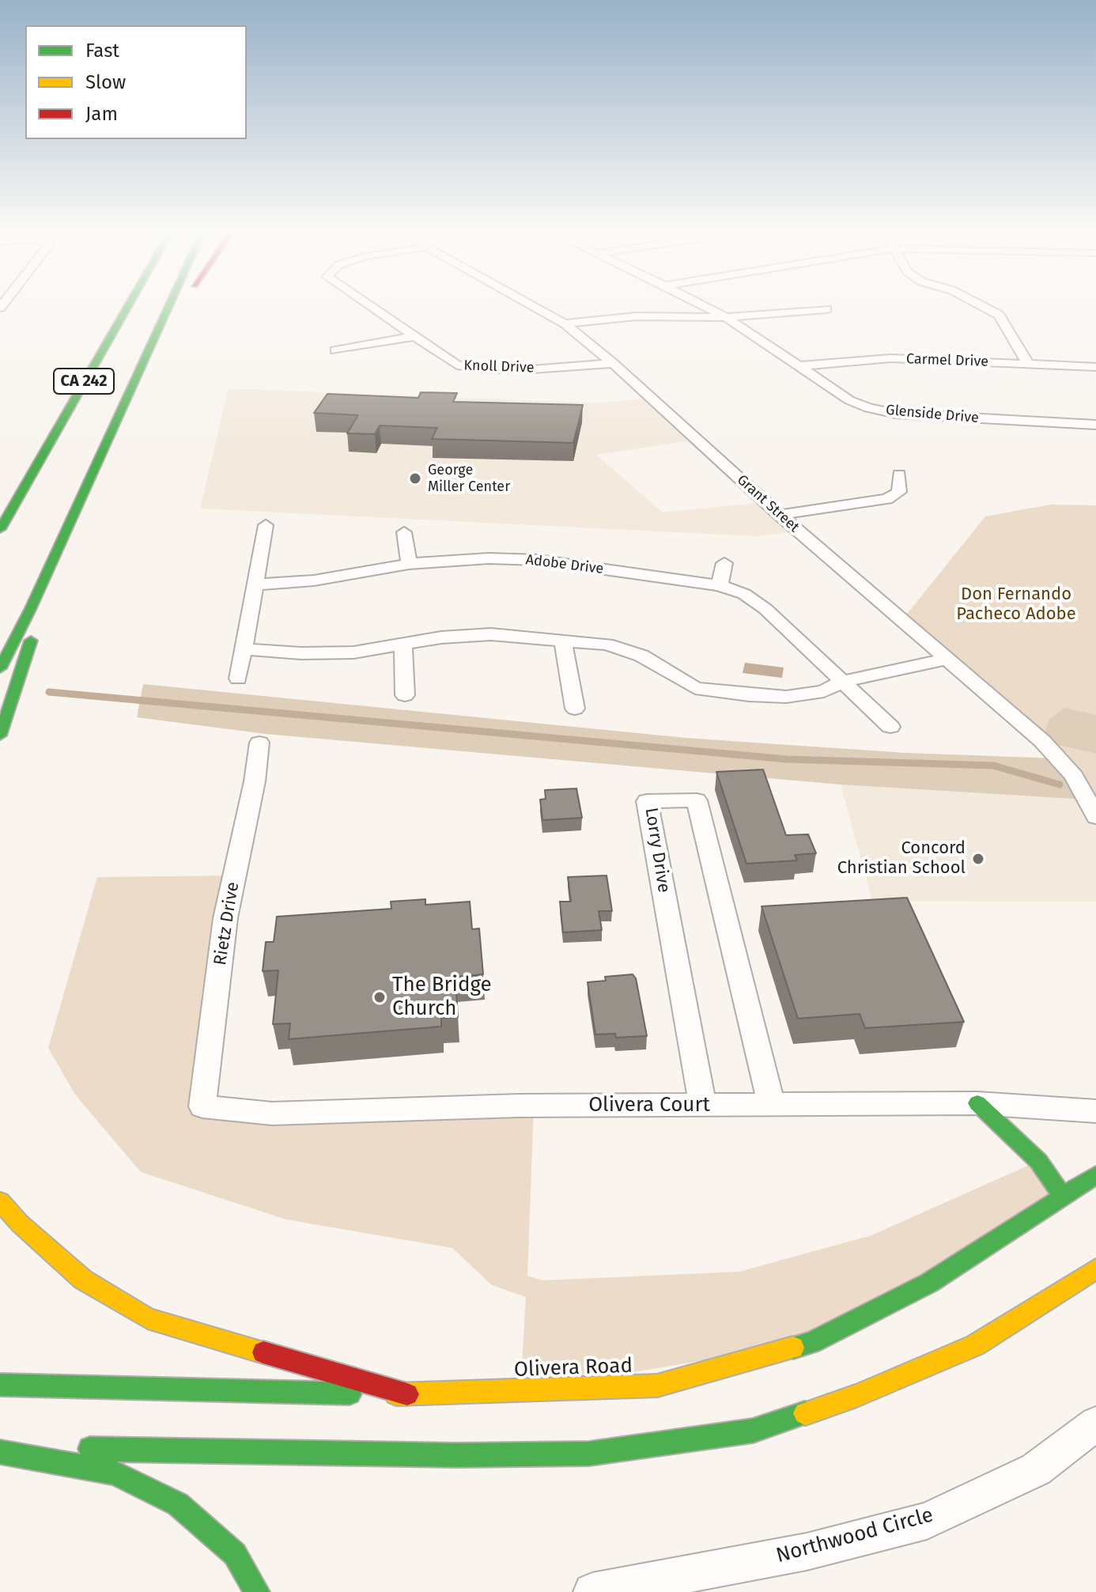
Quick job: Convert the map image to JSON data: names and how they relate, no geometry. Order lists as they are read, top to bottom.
{
  "streets": {
    "main road": ["CA 242", "Olivera Road"],
    "street": [
      "Carmel Drive",
      "Knoll Drive",
      "Glenside Drive",
      "Grant Street",
      "Adobe Drive",
      "Lorry Drive",
      "Rietz Drive",
      "Olivera Court",
      "Northwood Circle"
    ]
  },
  "crossings": [
    ["Carmel Drive", "Glenside Drive"],
    ["Knoll Drive", "Grant Street"],
    ["Lorry Drive", "Olivera Court"],
    ["Rietz Drive", "Olivera Court"]
  ],
  "parks": ["Don Fernando Pacheco Adobe"],
  "places": ["George Miller Center", "Concord Christian School", "The Bridge Church"],
  "legend": ["Fast", "Slow", "Jam"]
}
